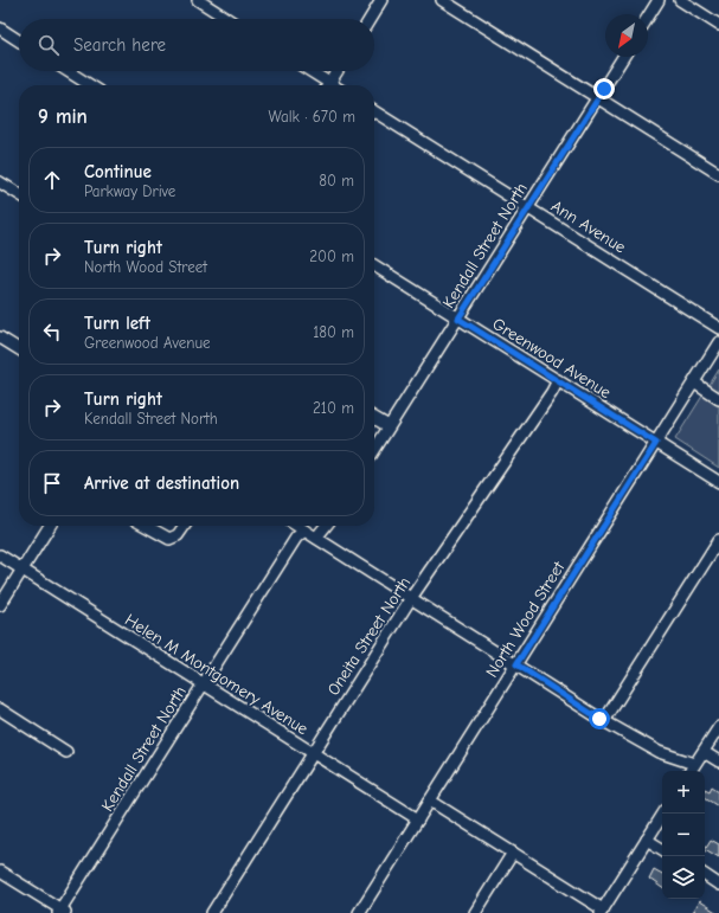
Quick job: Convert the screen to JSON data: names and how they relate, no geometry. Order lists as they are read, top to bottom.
{
  "streets": {
    "street": [
      "Ann Avenue",
      "Kendall Street North",
      "Greenwood Avenue",
      "North Wood Street",
      "Oneita Street North",
      "Helen M Montgomery Avenue"
    ]
  },
  "crossings": [
    ["Ann Avenue", "Kendall Street North"],
    ["Kendall Street North", "Greenwood Avenue"],
    ["Kendall Street North", "Helen M Montgomery Avenue"],
    ["Greenwood Avenue", "North Wood Street"],
    ["Greenwood Avenue", "Oneita Street North"],
    ["North Wood Street", "Helen M Montgomery Avenue"],
    ["Oneita Street North", "Helen M Montgomery Avenue"]
  ],
  "north": "bottom left",
  "page": {
    "search": "Search here",
    "heading": ["9 min", "Walk · 670 m"],
    "list": [
      ["Continue", "Parkway Drive", "80 m"],
      ["Turn right", "North Wood Street", "200 m"],
      ["Turn left", "Greenwood Avenue", "180 m"],
      ["Turn right", "Kendall Street North", "210 m"],
      "Arrive at destination"
    ],
    "map_buttons": ["+", "−"]
  }
}
